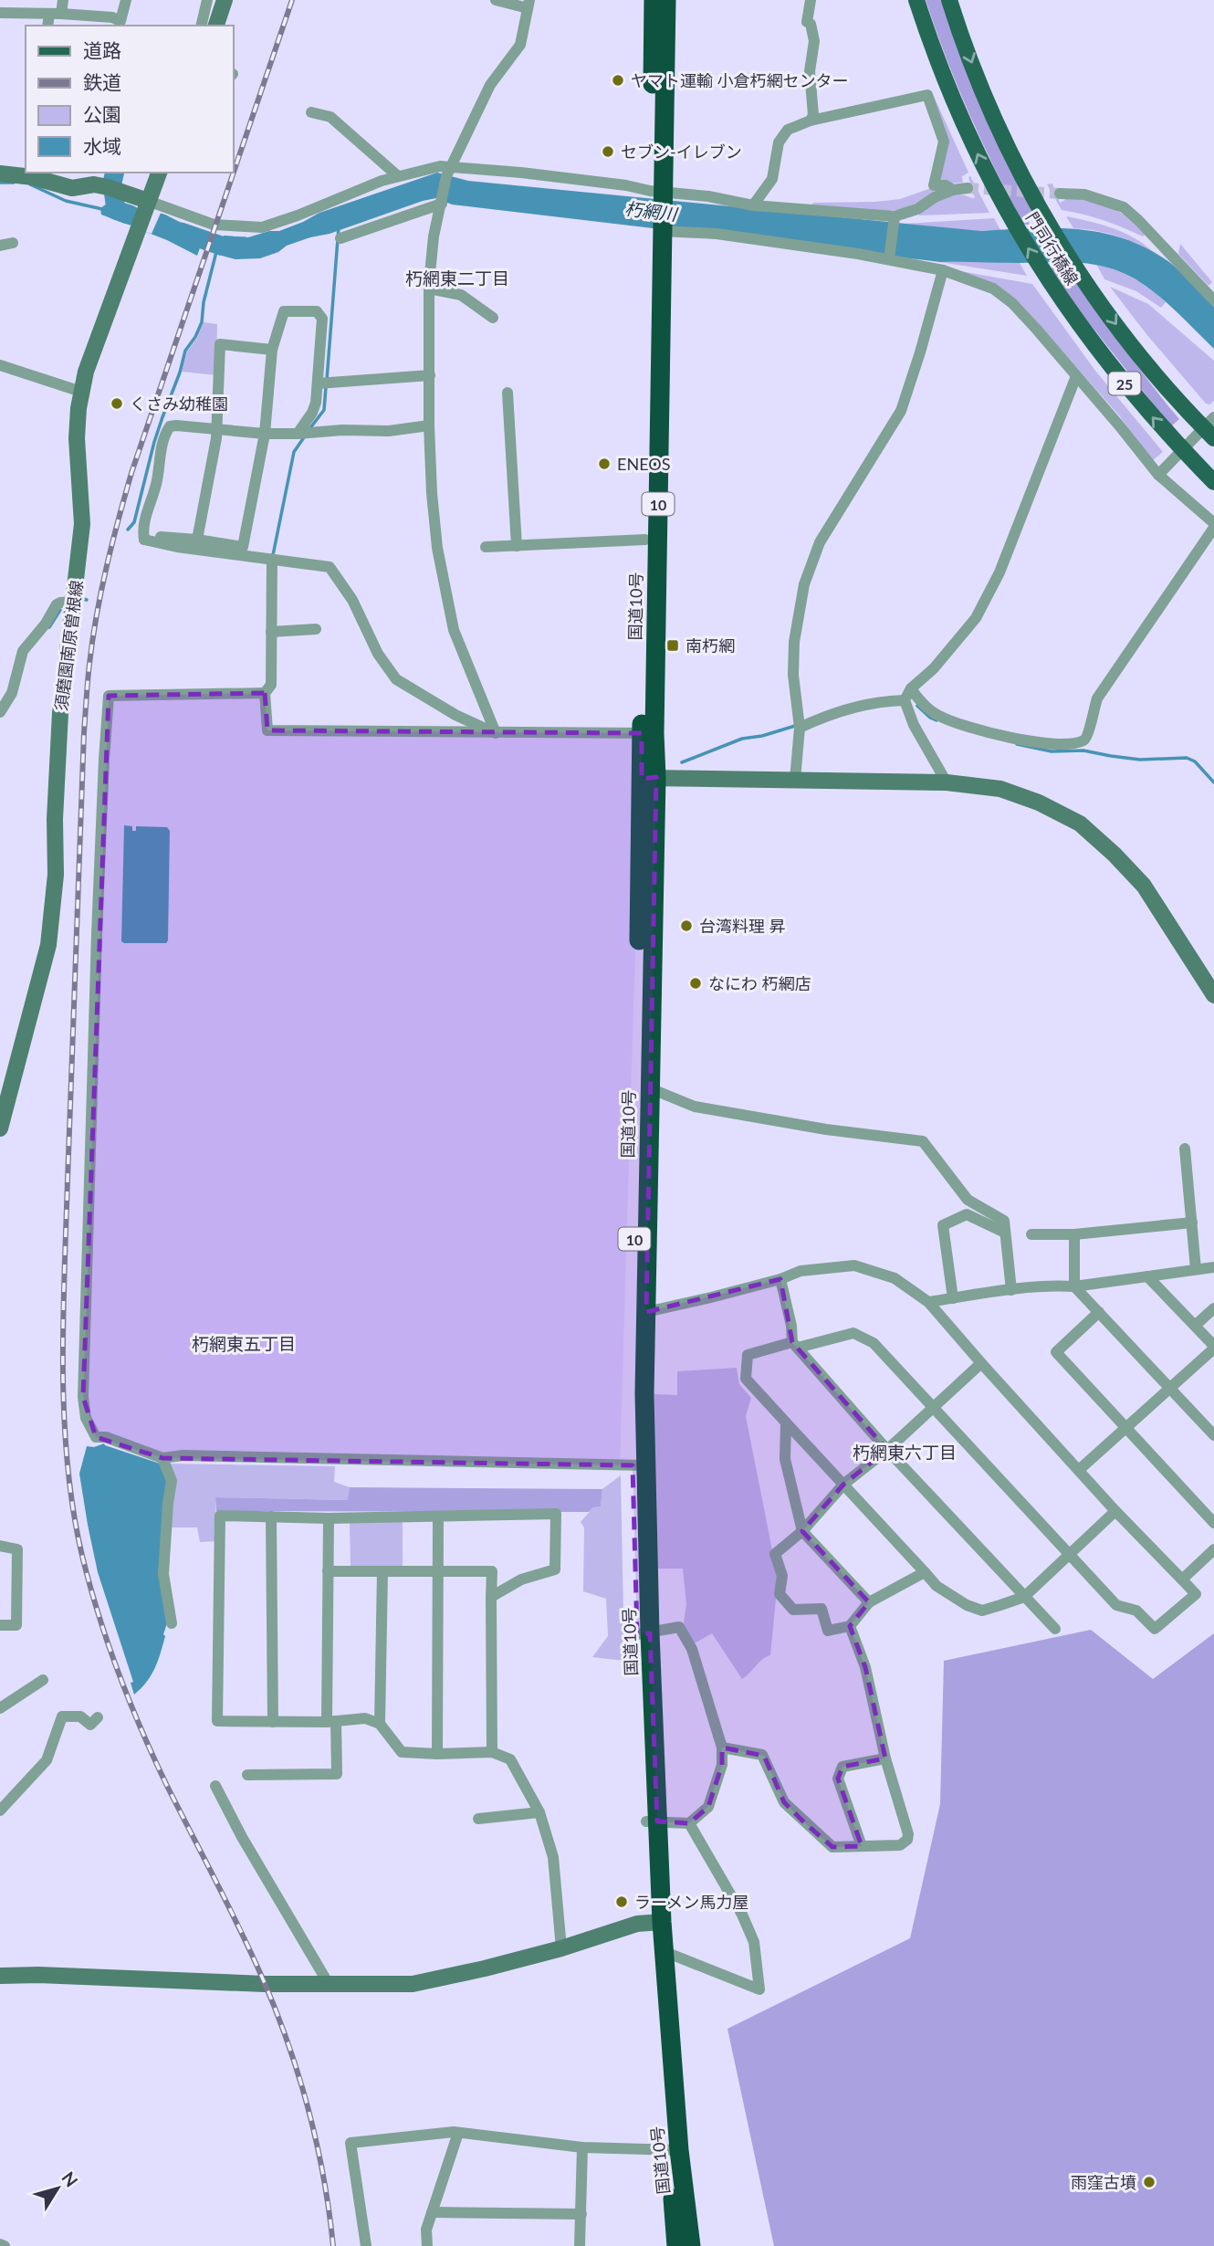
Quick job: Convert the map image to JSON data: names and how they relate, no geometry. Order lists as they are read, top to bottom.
{
  "streets": {
    "highway": ["10", "国道10号"],
    "main road": ["門司行橋線", "25"],
    "street": ["須磨園南原曽根線"]
  },
  "districts": ["朽網東二丁目", "朽網東五丁目", "朽網東六丁目"],
  "water": ["朽網川"],
  "places": {
    "other": [
      "ヤマト運輸 小倉朽網センター",
      "セブン-イレブン",
      "くさみ幼稚園",
      "ENEOS",
      "台湾料理 昇",
      "なにわ 朽網店",
      "ラーメン馬力屋",
      "雨窪古墳"
    ],
    "transit": ["南朽網"]
  },
  "legend": [
    "道路",
    "鉄道",
    "公園",
    "水域"
  ],
  "north": "top right"
}
